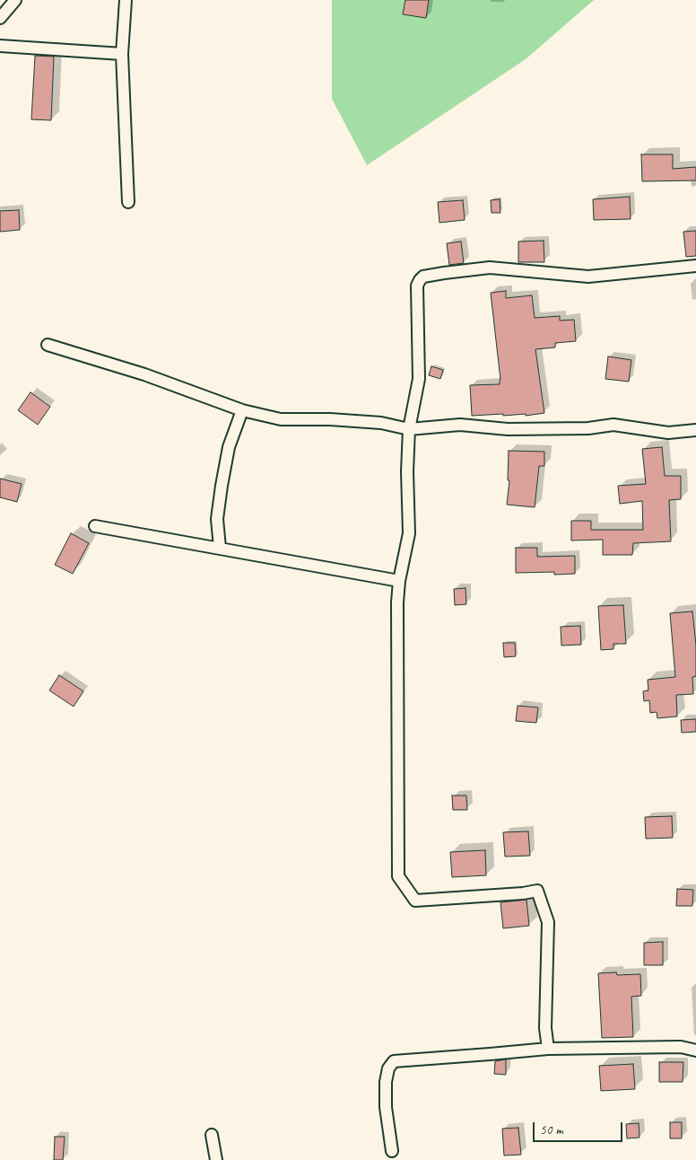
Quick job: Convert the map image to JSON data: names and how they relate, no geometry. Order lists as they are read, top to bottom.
{
  "scale_bar": "50 m"
}
